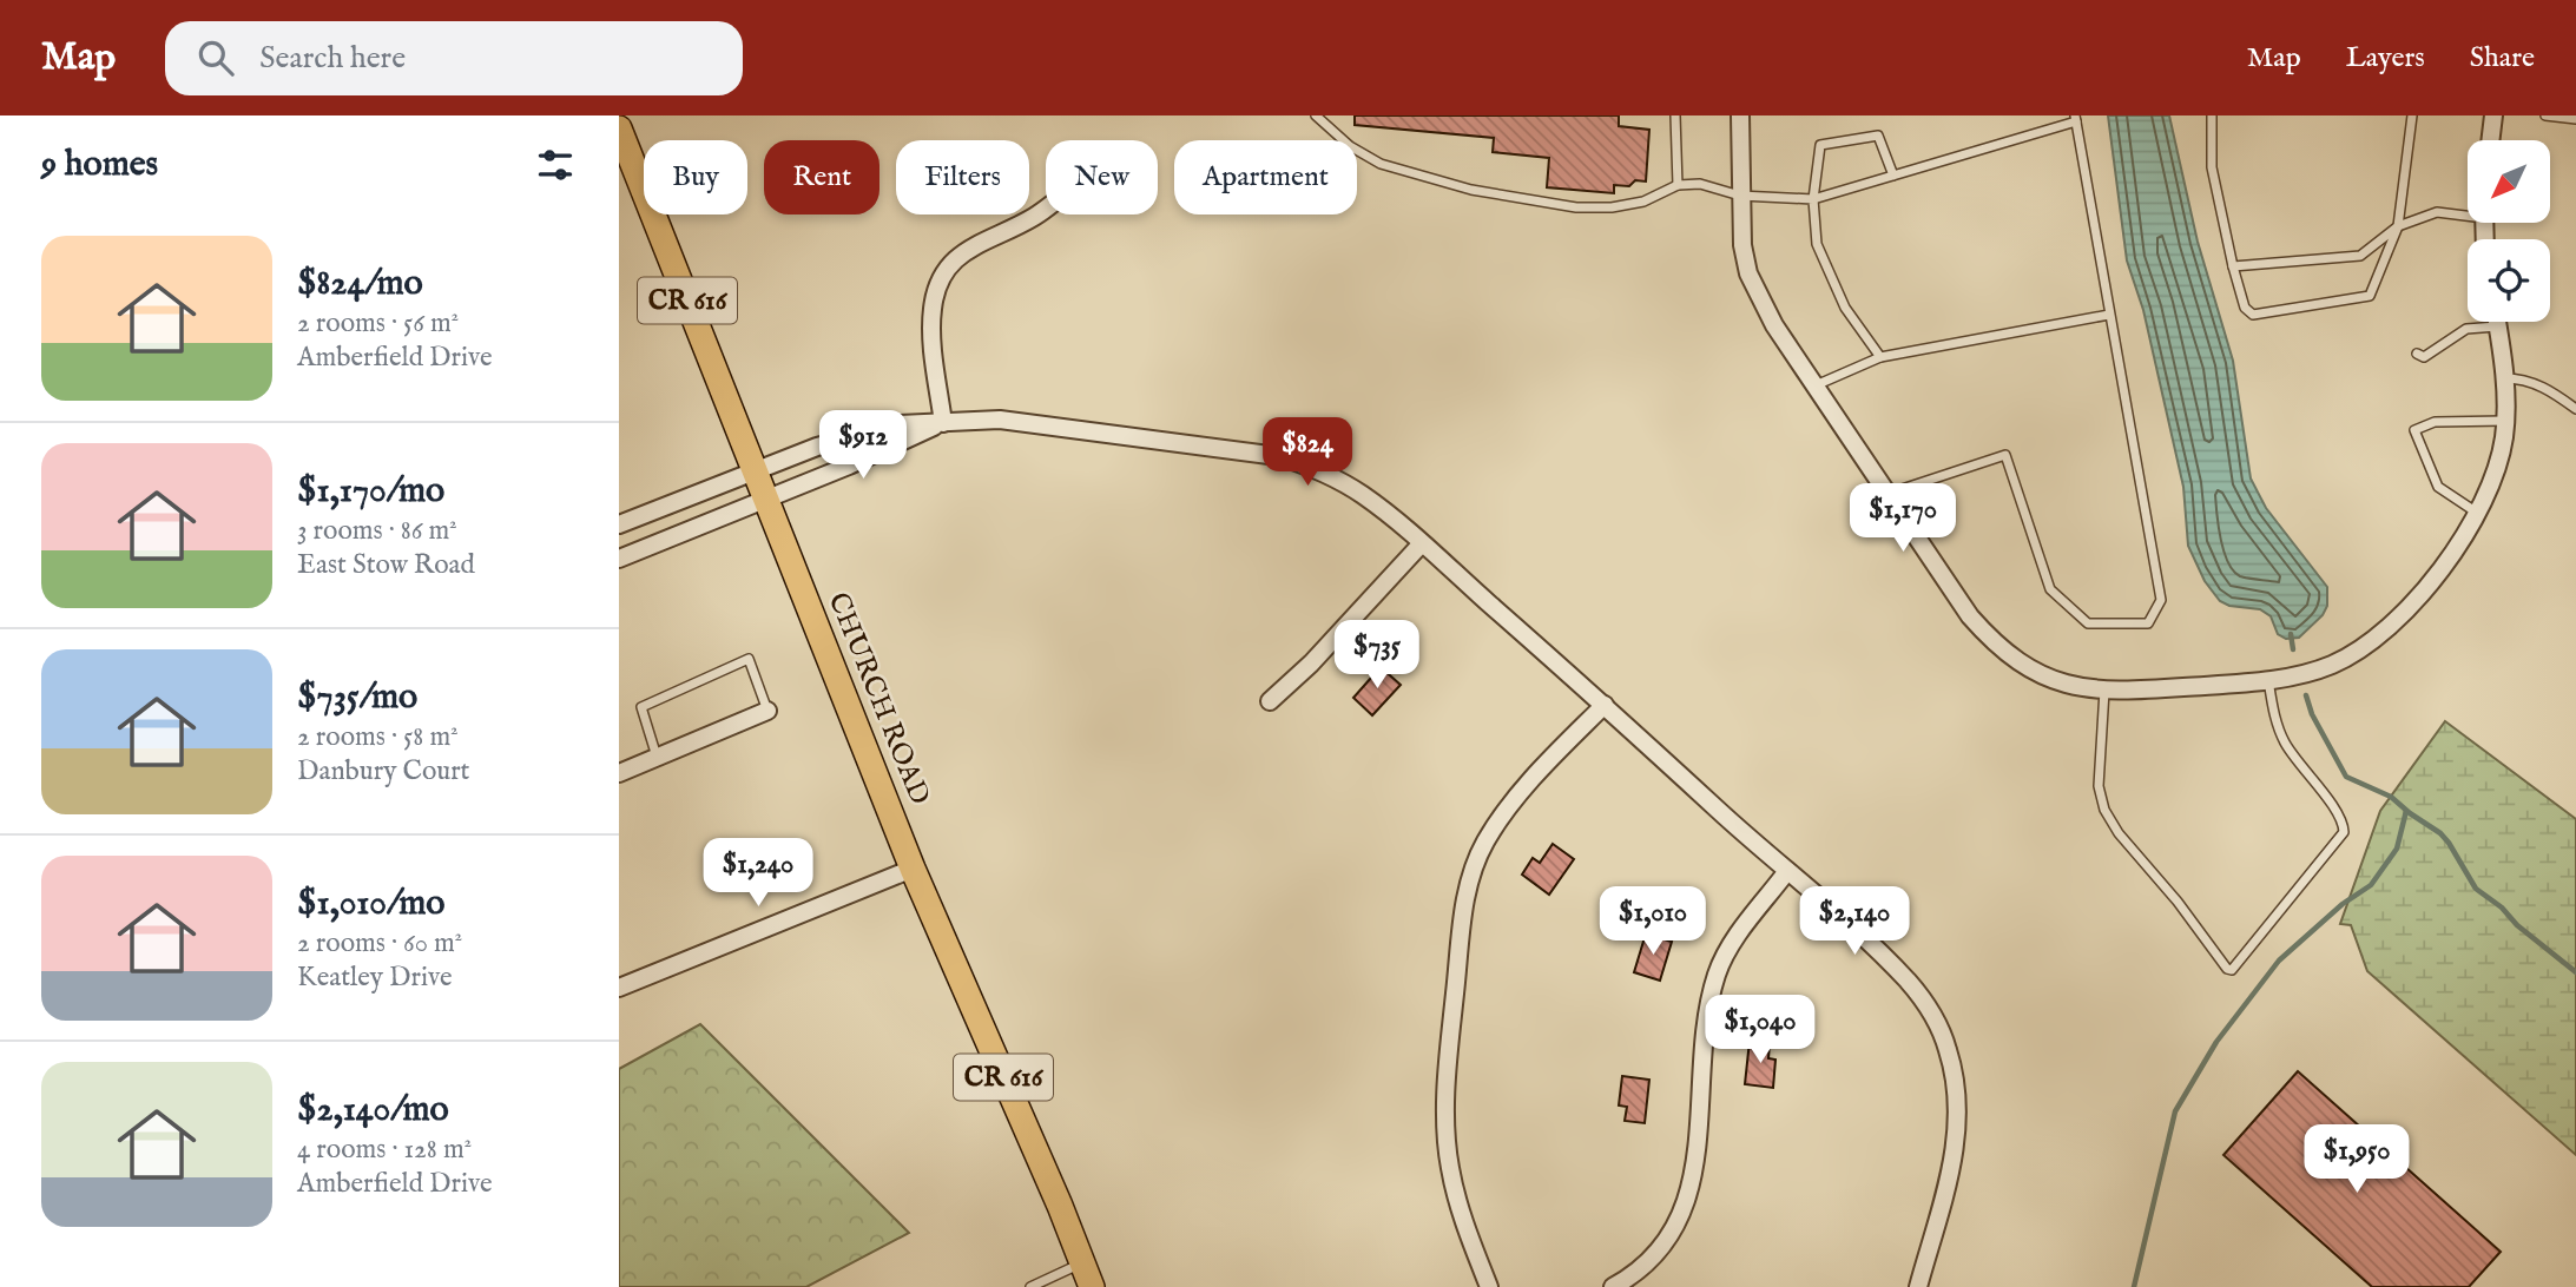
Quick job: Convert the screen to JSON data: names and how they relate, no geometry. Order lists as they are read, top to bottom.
{
  "streets": {
    "main road": ["CR 616", "CHURCH ROAD"]
  },
  "north": "bottom left",
  "page": {
    "header": "Map",
    "search": "Search here",
    "nav": ["Map", "Layers", "Share"],
    "heading": "9 homes",
    "chip": [
      "Buy",
      "Rent",
      "Filters",
      "New",
      "Apartment"
    ],
    "list": [
      {
        "name": "$824/mo",
        "note": "2 rooms · 56 m² · Amberfield Drive"
      },
      {
        "name": "$1,170/mo",
        "note": "3 rooms · 86 m² · East Stow Road"
      },
      {
        "name": "$735/mo",
        "note": "2 rooms · 58 m² · Danbury Court"
      },
      {
        "name": "$1,010/mo",
        "note": "2 rooms · 60 m² · Keatley Drive"
      },
      {
        "name": "$2,140/mo",
        "note": "4 rooms · 128 m² · Amberfield Drive"
      }
    ],
    "price": [
      "$912",
      "$824",
      "$1,170",
      "$735",
      "$1,240",
      "$1,010",
      "$2,140",
      "$1,040",
      "$1,950"
    ]
  }
}
